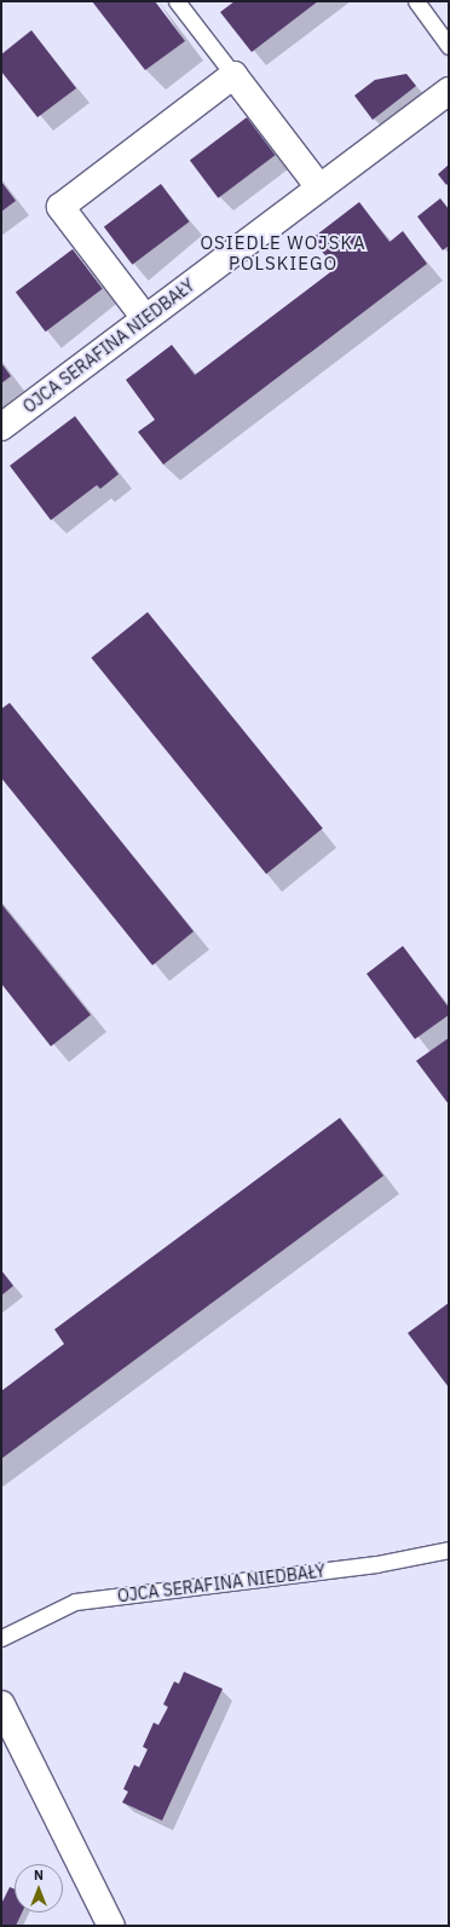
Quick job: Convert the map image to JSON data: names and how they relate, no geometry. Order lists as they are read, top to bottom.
{
  "streets": {
    "street": ["OJCA SERAFINA NIEDBAŁY"]
  },
  "districts": ["OSIEDLE WOJSKA POLSKIEGO"],
  "north": "top"
}
